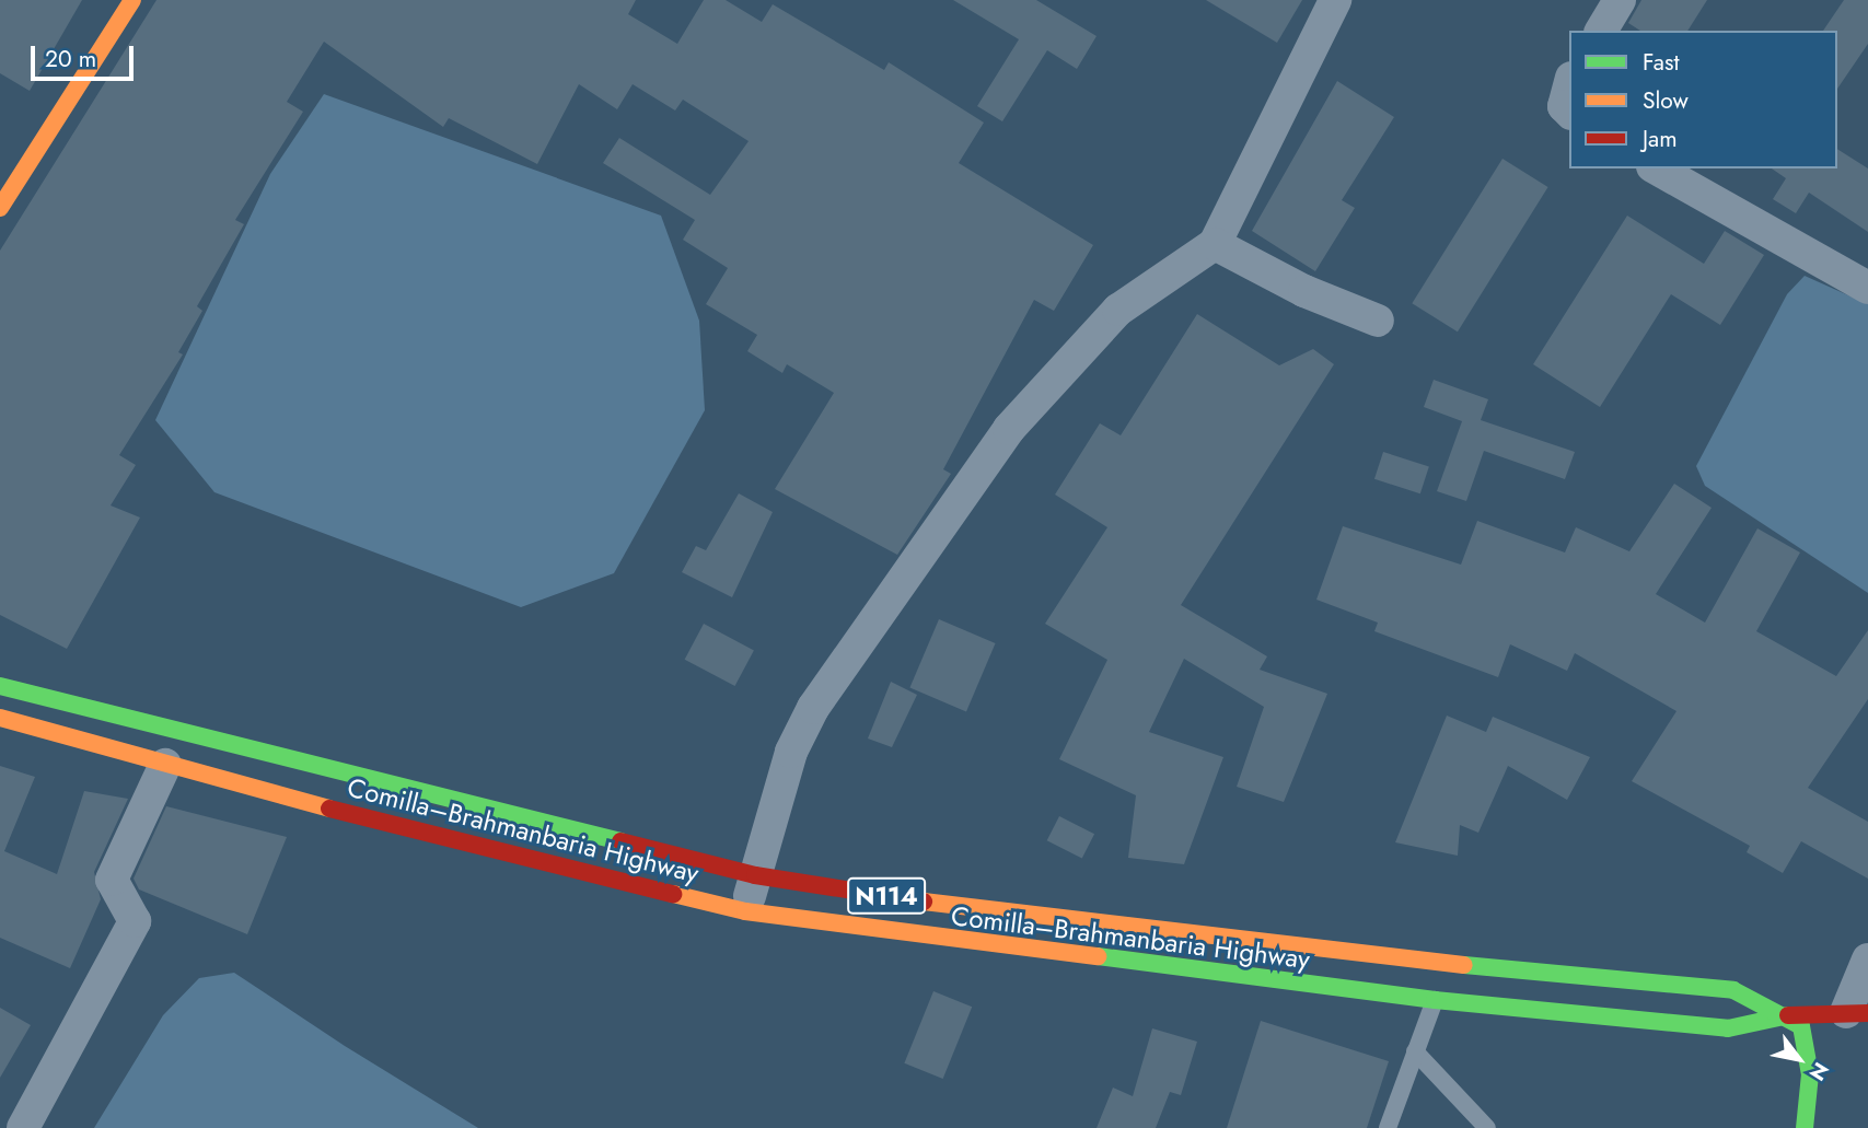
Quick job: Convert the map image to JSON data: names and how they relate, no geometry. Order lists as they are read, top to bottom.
{
  "streets": {
    "main road": ["Comilla–Brahmanbaria Highway", "N114"]
  },
  "crossings": [
    ["Comilla–Brahmanbaria Highway", "N114"]
  ],
  "legend": ["Fast", "Slow", "Jam"],
  "scale_bar": "20 m",
  "north": "bottom right"
}
